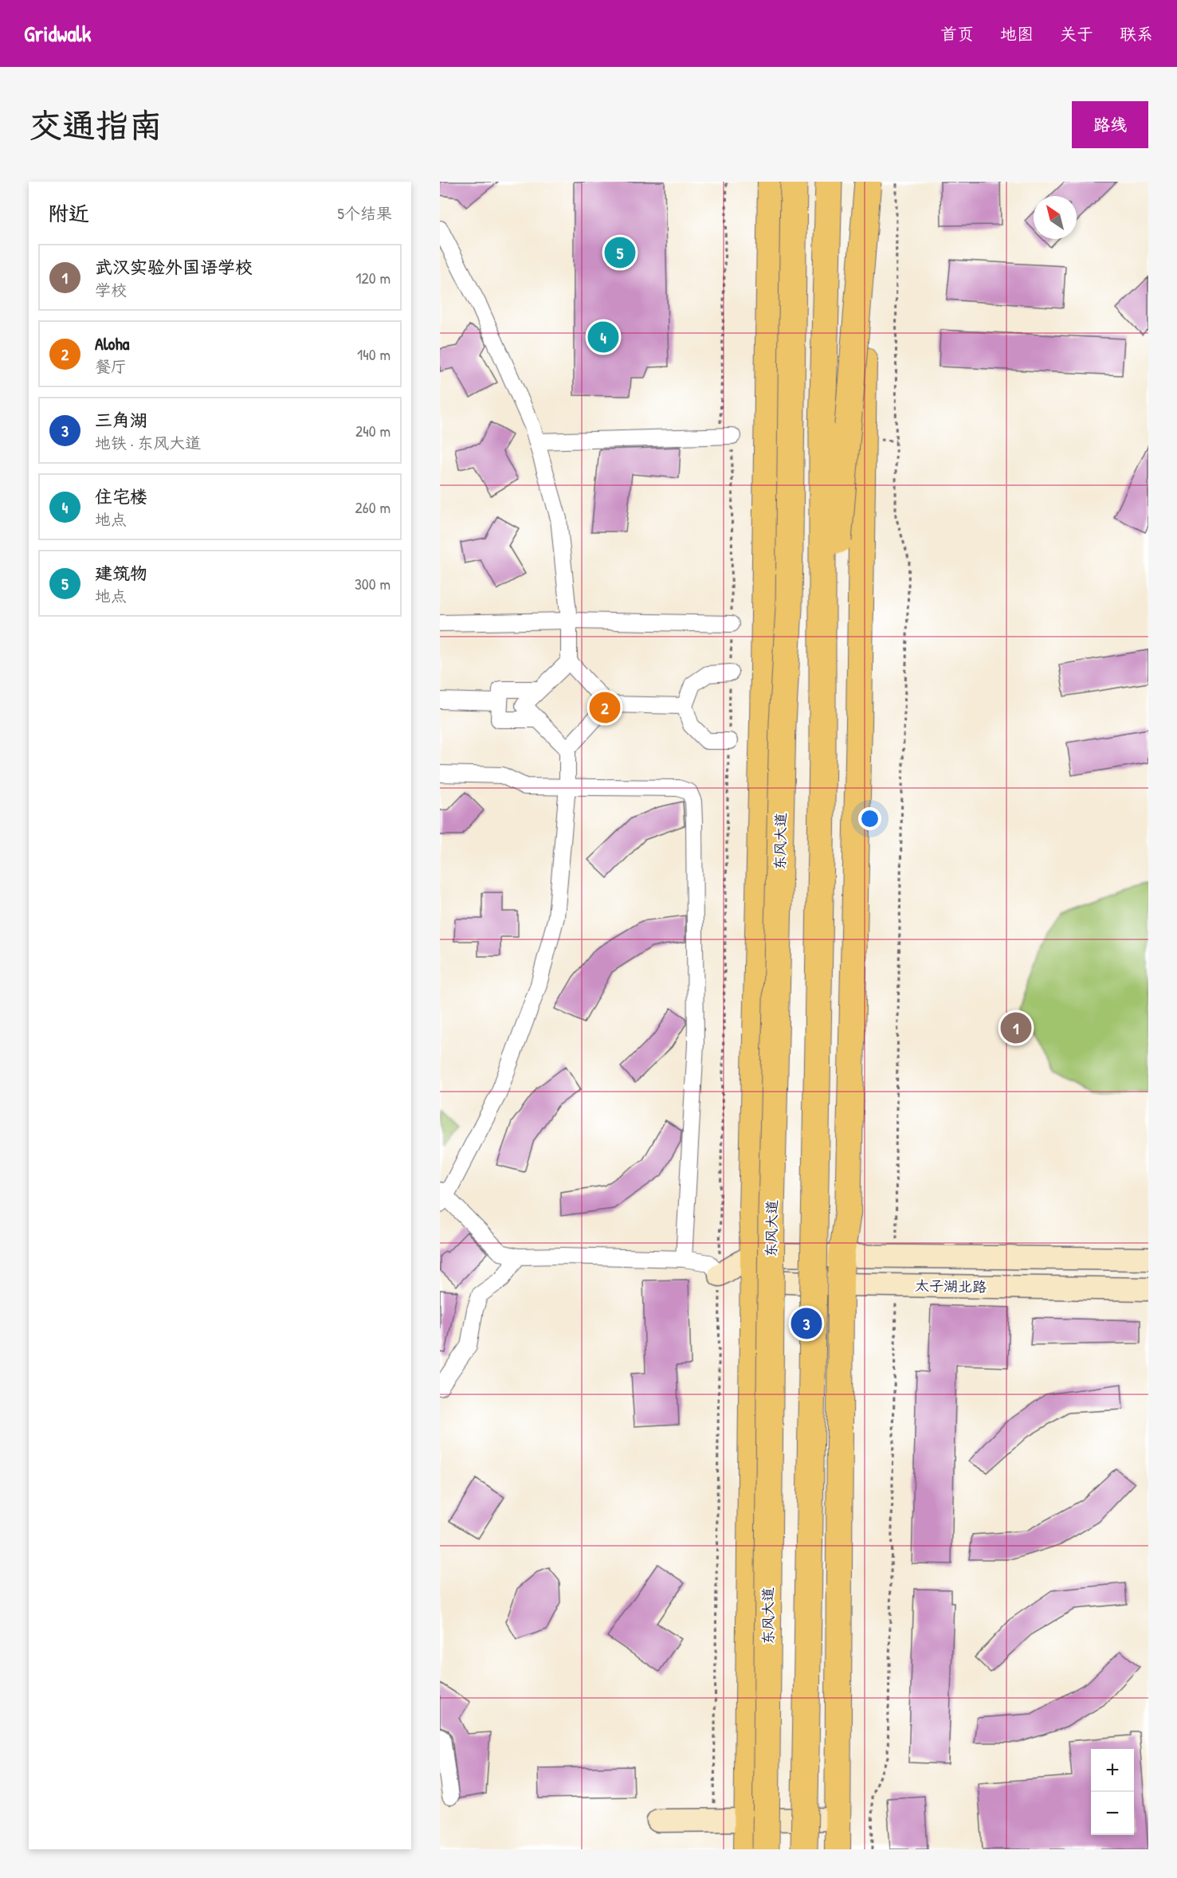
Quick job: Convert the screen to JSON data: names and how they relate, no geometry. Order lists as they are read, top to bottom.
{
  "streets": {
    "highway": ["东风大道"],
    "main road": ["太子湖北路"]
  },
  "north": "top left",
  "page": {
    "header": "Gridwalk",
    "nav": [
      "首页",
      "地图",
      "关于",
      "联系"
    ],
    "buttons": "路线",
    "title": "交通指南",
    "heading": ["附近", "5个结果"],
    "pins": [
      "5",
      "4",
      "2",
      "1",
      "3"
    ],
    "list": [
      {
        "mark": "1",
        "name": "武汉实验外国语学校",
        "note": "学校",
        "value": "120 m"
      },
      {
        "mark": "2",
        "name": "Aloha",
        "note": "餐厅",
        "value": "140 m"
      },
      {
        "mark": "3",
        "name": "三角湖",
        "note": "地铁 · 东风大道",
        "value": "240 m"
      },
      {
        "mark": "4",
        "name": "住宅楼",
        "note": "地点",
        "value": "260 m"
      },
      {
        "mark": "5",
        "name": "建筑物",
        "note": "地点",
        "value": "300 m"
      }
    ],
    "map_buttons": ["+", "−"]
  }
}
